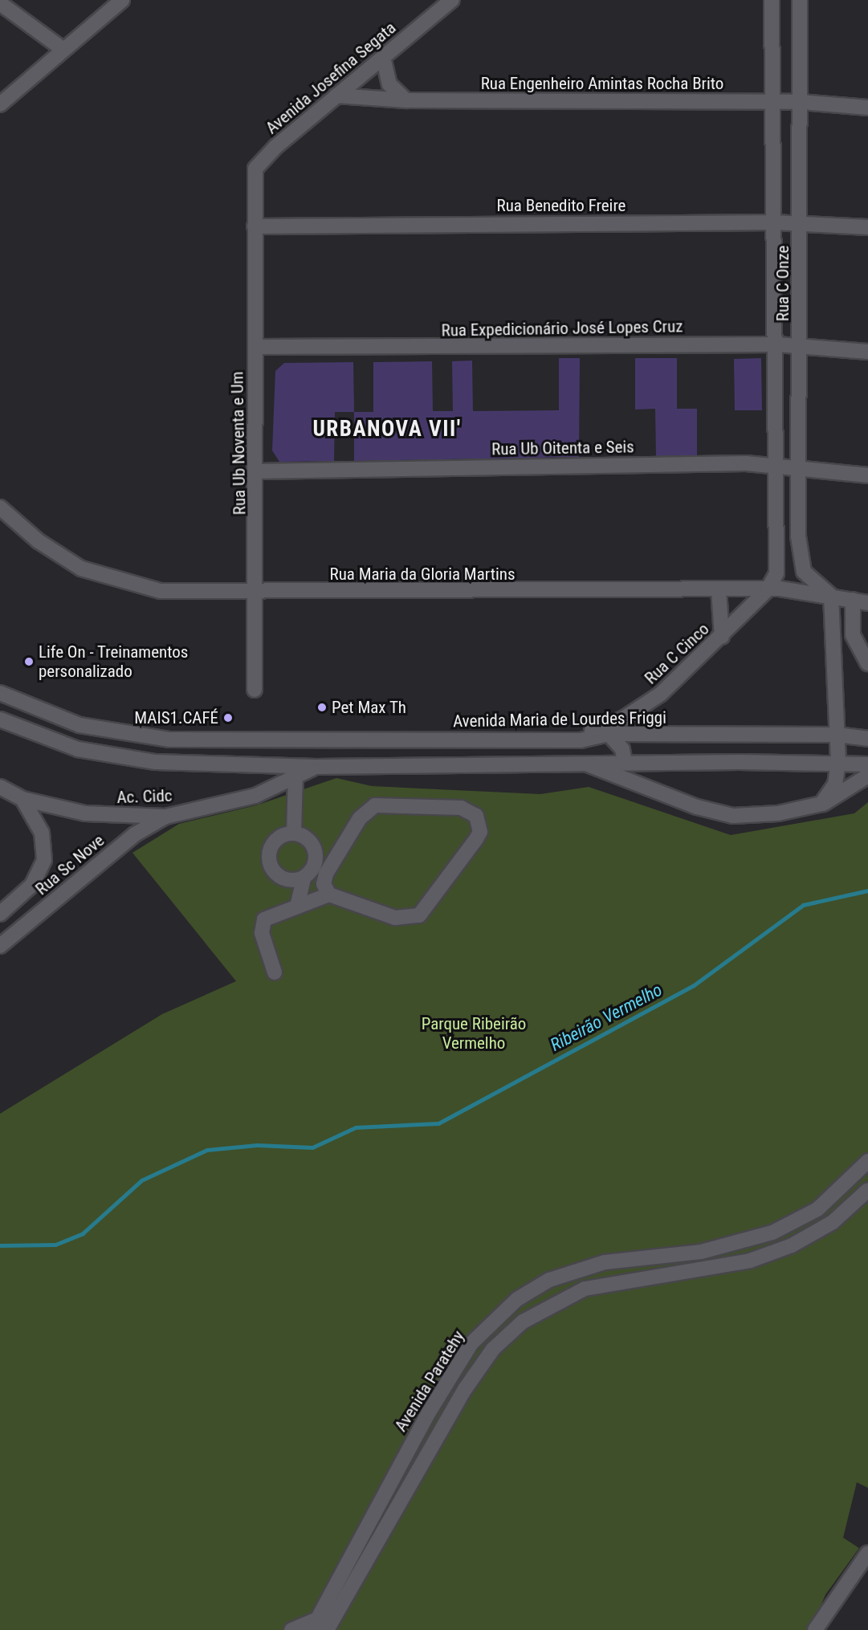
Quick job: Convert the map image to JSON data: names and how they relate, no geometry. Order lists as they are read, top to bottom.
{
  "streets": {
    "street": [
      "Avenida Josefina Segata",
      "Rua Engenheiro Amintas Rocha Brito",
      "Rua Benedito Freire",
      "Rua C Onze",
      "Rua Expedicionário José Lopes Cruz",
      "Rua Ub Noventa e Um",
      "Rua Ub Oitenta e Seis",
      "Rua Maria da Gloria Martins",
      "Rua C Cinco",
      "Avenida Maria de Lourdes Friggi",
      "Ac. Cidc",
      "Rua Sc Nove",
      "Avenida Paratehy"
    ]
  },
  "crossings": [
    ["Avenida Josefina Segata", "Rua Engenheiro Amintas Rocha Brito"],
    ["Avenida Josefina Segata", "Rua Ub Noventa e Um"],
    ["Rua Engenheiro Amintas Rocha Brito", "Rua C Onze"],
    ["Rua Benedito Freire", "Rua C Onze"],
    ["Rua Benedito Freire", "Rua Ub Noventa e Um"],
    ["Rua C Onze", "Rua Expedicionário José Lopes Cruz"],
    ["Rua C Onze", "Rua Ub Oitenta e Seis"],
    ["Rua C Onze", "Rua Maria da Gloria Martins"],
    ["Rua C Onze", "Rua C Cinco"],
    ["Rua Expedicionário José Lopes Cruz", "Rua Ub Noventa e Um"],
    ["Rua Ub Noventa e Um", "Rua Ub Oitenta e Seis"],
    ["Rua Ub Noventa e Um", "Rua Maria da Gloria Martins"],
    ["Rua Maria da Gloria Martins", "Rua C Cinco"],
    ["Rua C Cinco", "Avenida Maria de Lourdes Friggi"],
    ["Ac. Cidc", "Rua Sc Nove"]
  ],
  "districts": ["URBANOVA VII'"],
  "water": ["Ribeirão Vermelho"],
  "parks": ["Parque Ribeirão Vermelho"],
  "places": ["Life On - Treinamentos personalizado", "Pet Max Th", "MAIS1.CAFÉ"]
}
